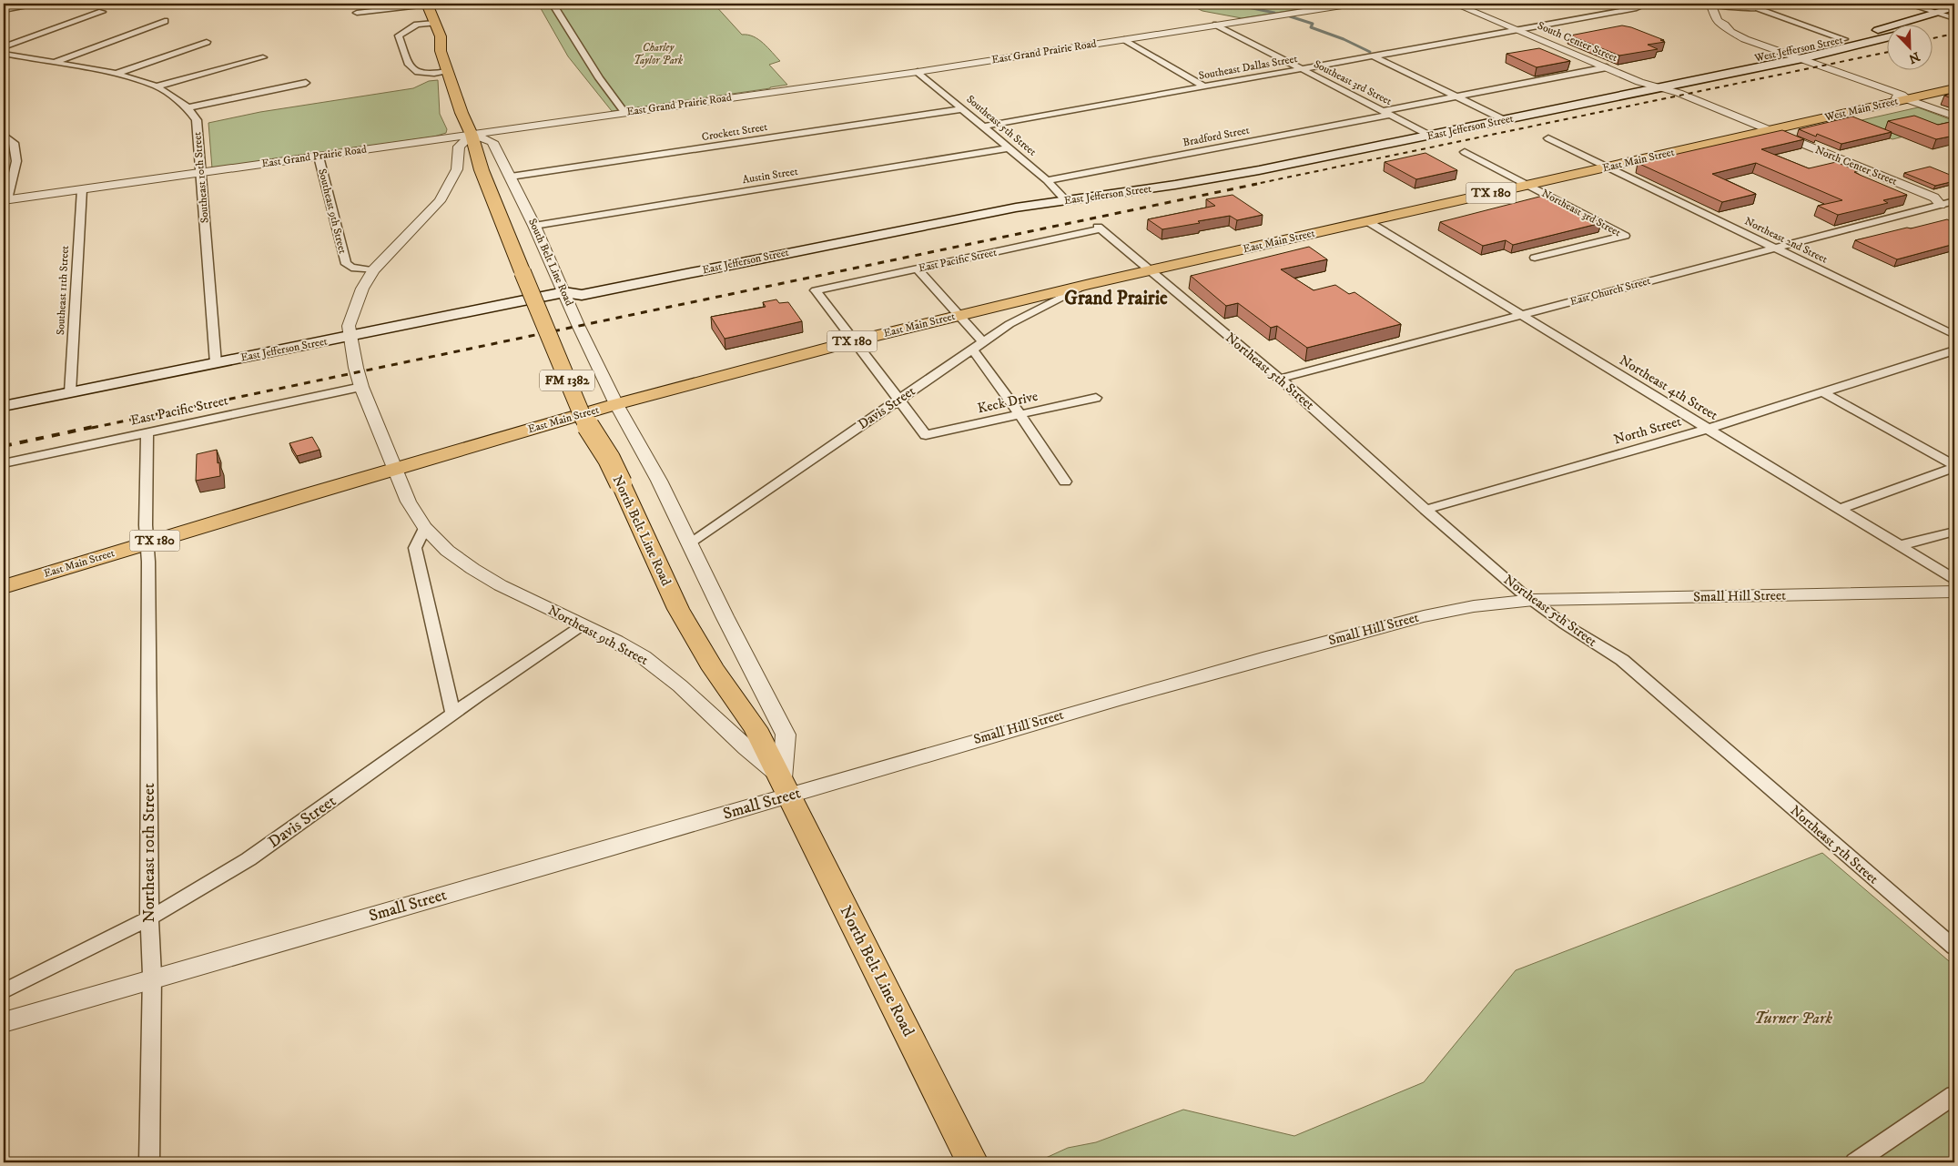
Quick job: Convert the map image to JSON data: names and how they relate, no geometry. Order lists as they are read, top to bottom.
{
  "streets": {
    "main road": [
      "West Jefferson Street",
      "West Main Street",
      "East Jefferson Street",
      "East Main Street",
      "TX 180",
      "FM 1382",
      "North Belt Line Road"
    ],
    "street": [
      "South Center Street",
      "East Grand Prairie Road",
      "Southeast Dallas Street",
      "Southeast 3rd Street",
      "Southeast 5th Street",
      "Crockett Street",
      "Bradford Street",
      "North Center Street",
      "Austin Street",
      "Southeast 10th Street",
      "Southeast 9th Street",
      "Northeast 3rd Street",
      "Northeast 2nd Street",
      "East Pacific Street",
      "South Belt Line Road",
      "Southeast 11th Street",
      "East Church Street",
      "Northeast 5th Street",
      "Northeast 4th Street",
      "Keck Drive",
      "Davis Street",
      "North Street",
      "Small Hill Street",
      "Northeast 9th Street",
      "Small Street",
      "Northeast 10th Street"
    ]
  },
  "crossings": [
    ["South Center Street", "West Jefferson Street"],
    ["South Center Street", "Southeast Dallas Street"],
    ["South Center Street", "West Main Street"],
    ["South Center Street", "East Jefferson Street"],
    ["South Center Street", "Bradford Street"],
    ["South Center Street", "East Main Street"],
    ["South Center Street", "North Center Street"],
    ["West Jefferson Street", "East Jefferson Street"],
    ["East Grand Prairie Road", "Southeast 3rd Street"],
    ["East Grand Prairie Road", "Southeast 5th Street"],
    ["East Grand Prairie Road", "Southeast 10th Street"],
    ["East Grand Prairie Road", "Southeast 9th Street"],
    ["East Grand Prairie Road", "South Belt Line Road"],
    ["East Grand Prairie Road", "Southeast 11th Street"],
    ["East Grand Prairie Road", "FM 1382"],
    ["East Grand Prairie Road", "North Belt Line Road"],
    ["Southeast Dallas Street", "Southeast 3rd Street"],
    ["Southeast Dallas Street", "Southeast 5th Street"],
    ["Southeast 3rd Street", "East Jefferson Street"],
    ["Southeast 3rd Street", "Bradford Street"],
    ["West Main Street", "East Main Street"],
    ["West Main Street", "North Center Street"],
    ["Southeast 5th Street", "East Jefferson Street"],
    ["Southeast 5th Street", "Crockett Street"],
    ["Southeast 5th Street", "Bradford Street"],
    ["Southeast 5th Street", "Austin Street"],
    ["East Jefferson Street", "Southeast 10th Street"],
    ["East Jefferson Street", "South Belt Line Road"],
    ["East Jefferson Street", "Southeast 11th Street"],
    ["East Jefferson Street", "Northeast 9th Street"],
    ["Crockett Street", "South Belt Line Road"],
    ["East Main Street", "North Center Street"],
    ["East Main Street", "Northeast 3rd Street"],
    ["East Main Street", "Northeast 2nd Street"],
    ["East Main Street", "East Pacific Street"],
    ["East Main Street", "South Belt Line Road"],
    ["East Main Street", "Northeast 5th Street"],
    ["East Main Street", "FM 1382"],
    ["East Main Street", "Northeast 4th Street"],
    ["East Main Street", "Davis Street"],
    ["East Main Street", "Northeast 9th Street"],
    ["East Main Street", "Northeast 10th Street"],
    ["North Center Street", "East Church Street"],
    ["Austin Street", "South Belt Line Road"],
    ["Northeast 2nd Street", "East Church Street"],
    ["East Pacific Street", "Northeast 5th Street"],
    ["East Pacific Street", "Northeast 9th Street"],
    ["South Belt Line Road", "FM 1382"],
    ["South Belt Line Road", "North Belt Line Road"],
    ["East Church Street", "Northeast 5th Street"],
    ["East Church Street", "Northeast 4th Street"],
    ["Northeast 5th Street", "North Street"],
    ["Northeast 5th Street", "Small Hill Street"],
    ["FM 1382", "Davis Street"],
    ["FM 1382", "North Belt Line Road"],
    ["FM 1382", "Small Hill Street"],
    ["FM 1382", "Northeast 9th Street"],
    ["FM 1382", "Small Street"],
    ["Northeast 4th Street", "North Street"],
    ["Keck Drive", "Davis Street"],
    ["Davis Street", "Northeast 9th Street"],
    ["Davis Street", "Northeast 10th Street"],
    ["North Belt Line Road", "Small Hill Street"],
    ["North Belt Line Road", "Northeast 9th Street"],
    ["North Belt Line Road", "Small Street"],
    ["Small Hill Street", "Northeast 9th Street"],
    ["Small Hill Street", "Small Street"],
    ["Northeast 9th Street", "Small Street"],
    ["Small Street", "Northeast 10th Street"]
  ],
  "districts": ["Grand Prairie"],
  "parks": ["Charley Taylor Park", "Turner Park"],
  "north": "bottom right"
}
